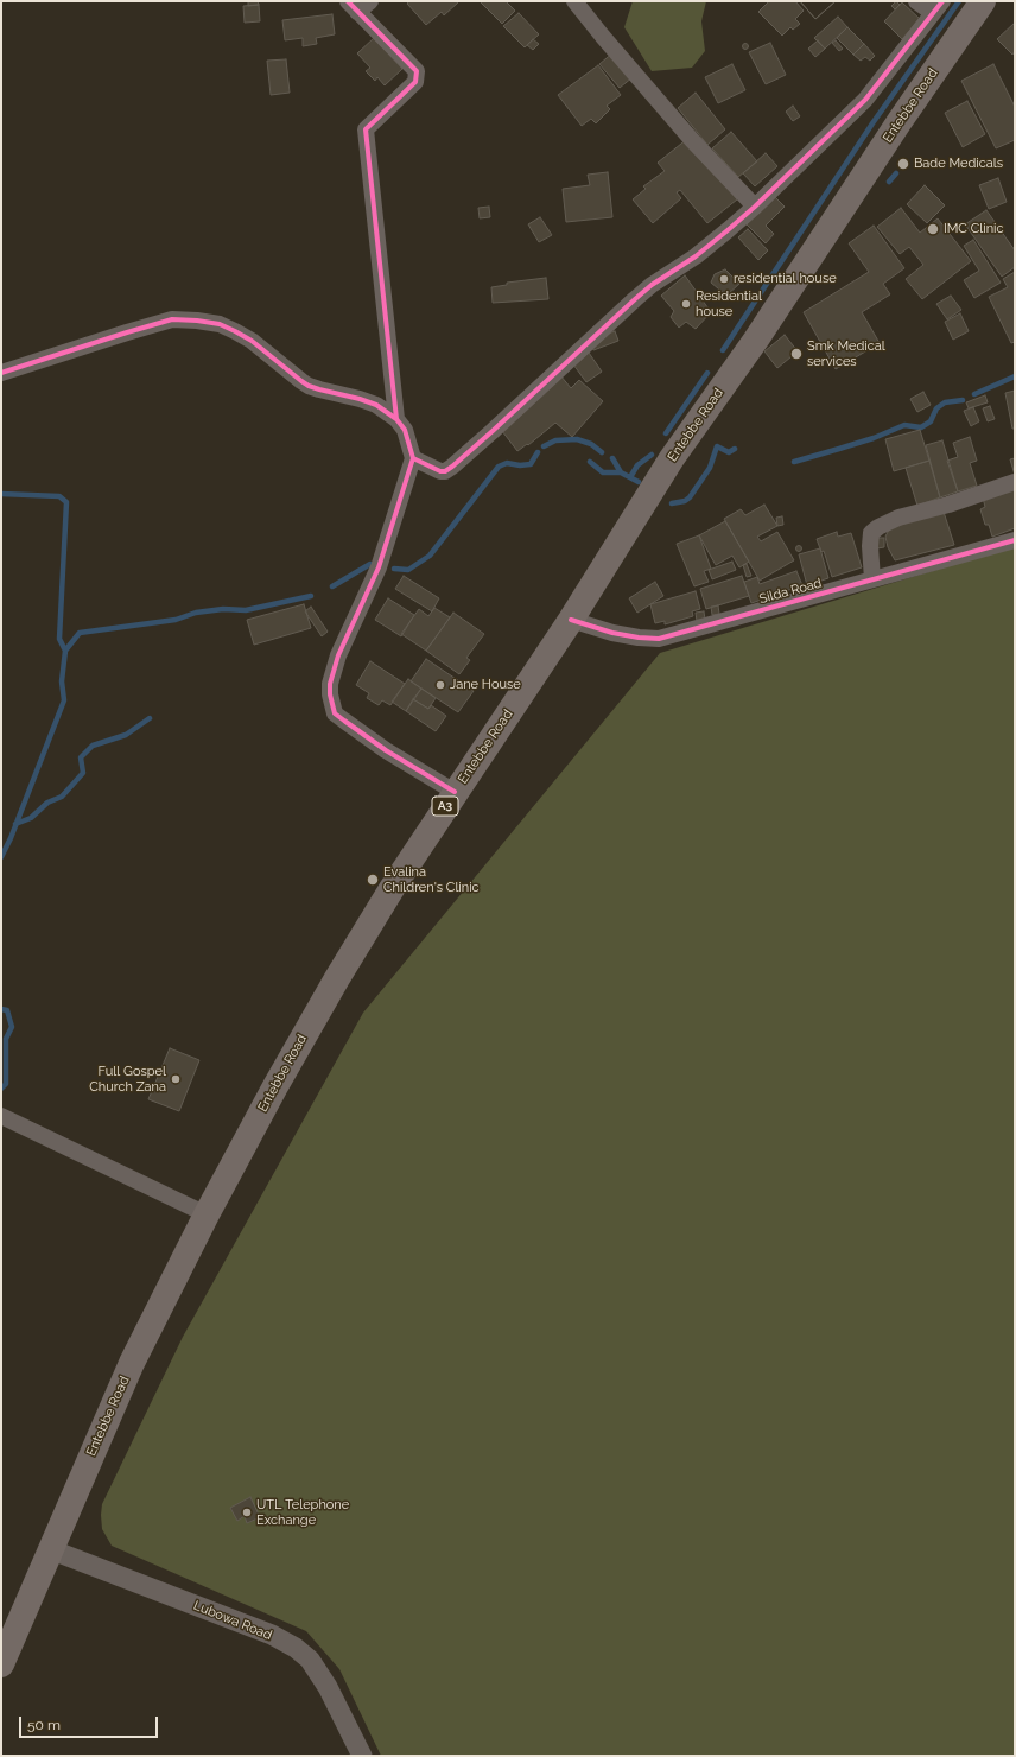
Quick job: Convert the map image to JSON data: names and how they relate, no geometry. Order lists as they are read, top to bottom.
{
  "streets": {
    "main road": ["Entebbe Road", "A3"],
    "street": ["Silda Road", "Lubowa Road"]
  },
  "crossings": [
    ["Entebbe Road", "Silda Road"],
    ["Entebbe Road", "Lubowa Road"]
  ],
  "places": [
    "Bade Medicals",
    "IMC Clinic",
    "residential house",
    "Residential house",
    "Smk Medical services",
    "Jane House",
    "Evalina Children's Clinic",
    "Full Gospel Church Zana",
    "UTL Telephone Exchange"
  ],
  "scale_bar": "50 m"
}
